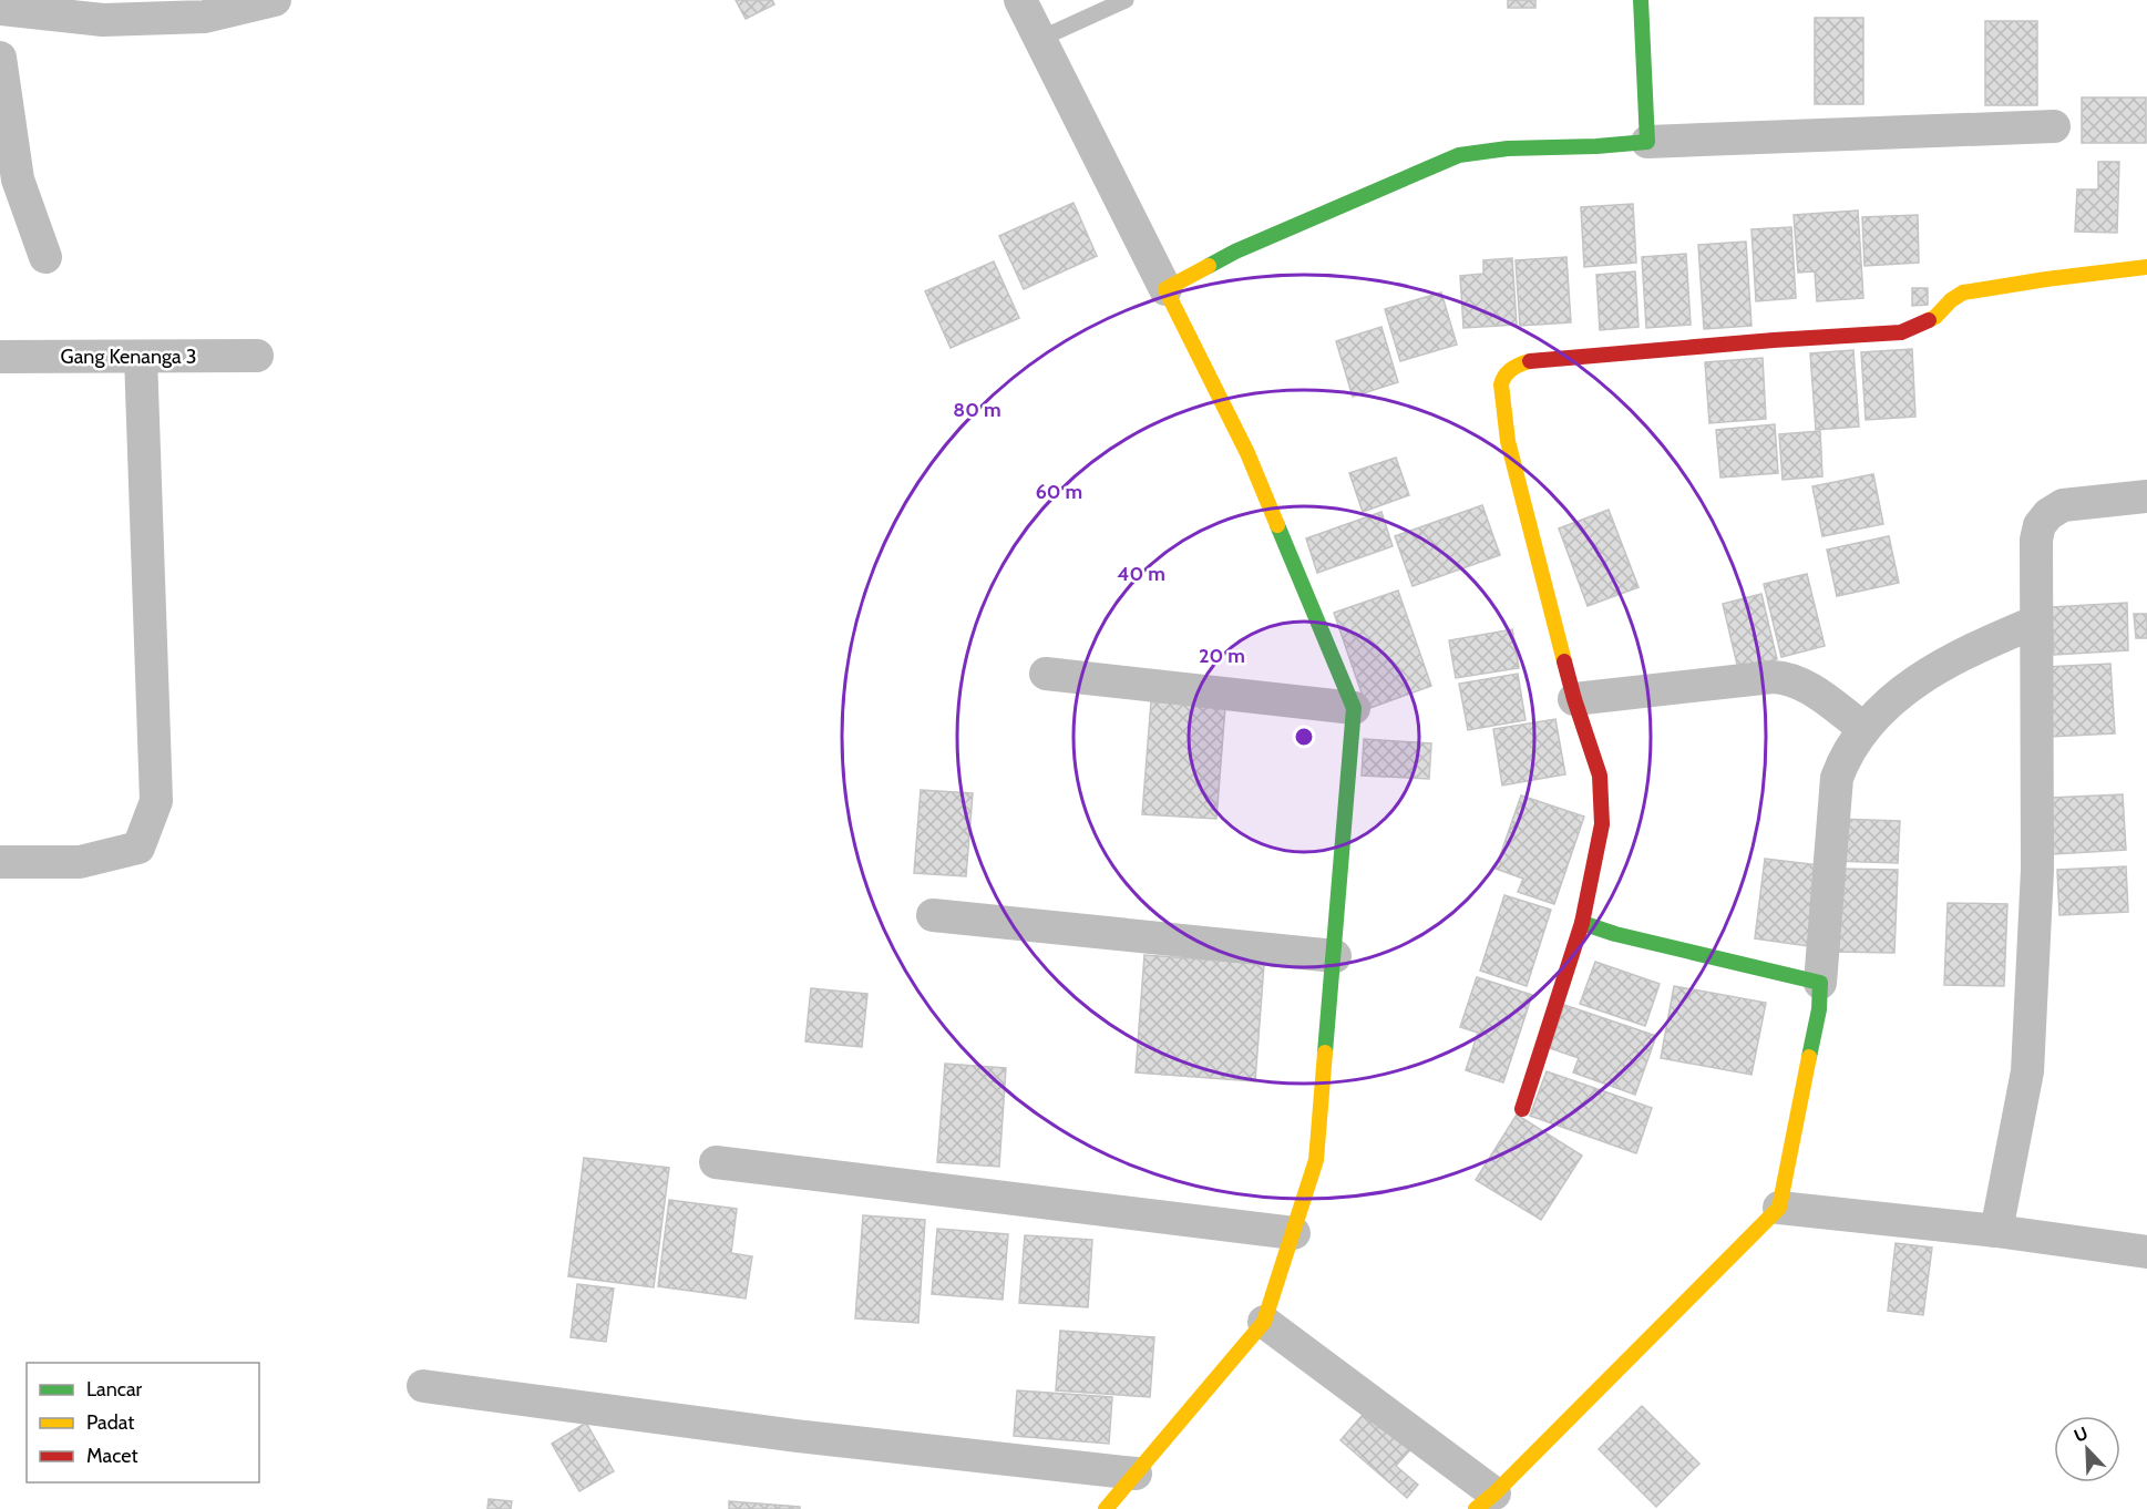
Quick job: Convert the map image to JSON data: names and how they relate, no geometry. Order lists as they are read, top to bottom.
{
  "streets": {
    "street": ["Gang Kenanga 3"]
  },
  "legend": ["Lancar", "Padat", "Macet"],
  "north": "top left",
  "rings": [
    "80 m",
    "60 m",
    "40 m",
    "20 m"
  ]
}
